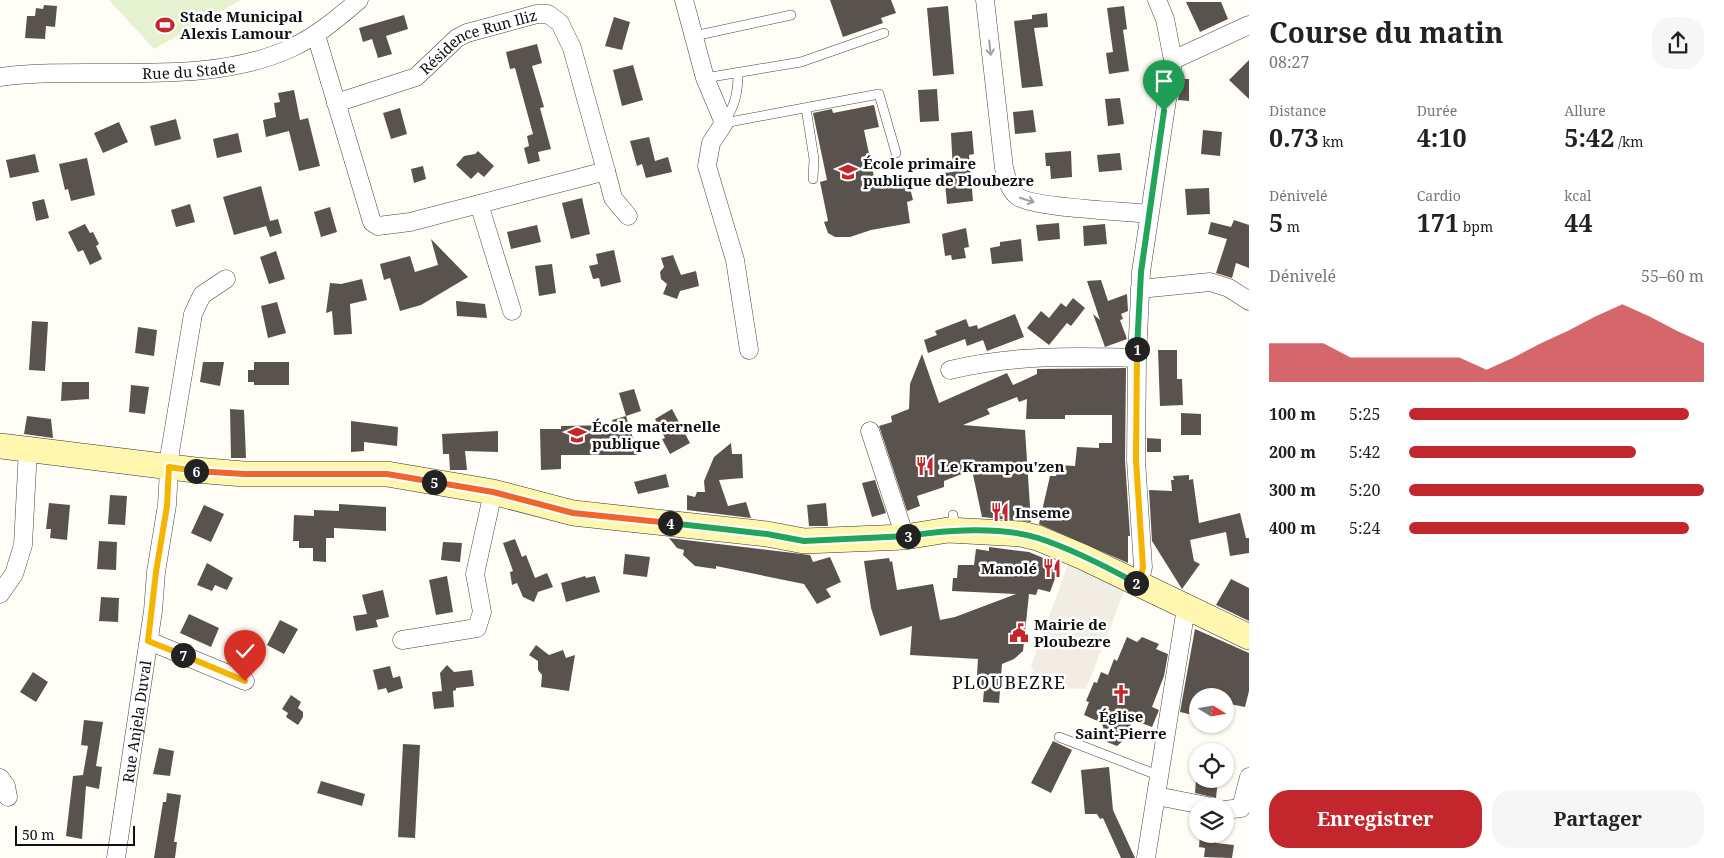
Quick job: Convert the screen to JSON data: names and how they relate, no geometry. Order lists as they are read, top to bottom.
{
  "streets": {
    "street": ["Résidence Run Iliz", "Rue du Stade", "Rue Anjela Duval"]
  },
  "districts": ["PLOUBEZRE"],
  "places": {
    "sports": ["Stade Municipal Alexis Lamour"],
    "school or university": ["École primaire publique de Ploubezre", "École maternelle publique"],
    "restaurant": ["Le Krampou'zen", "Inseme", "Manolé"],
    "public building": ["Mairie de Ploubezre"],
    "church": ["Église Saint-Pierre"]
  },
  "scale_bar": "50 m",
  "north": "right",
  "page": {
    "heading": ["Course du matin", "08:27"],
    "stats": [
      ["Distance", "0.73 km"],
      ["Durée", "4:10"],
      ["Allure", "5:42 /km"],
      ["Dénivelé", "5 m"],
      ["Cardio", "171 bpm"],
      ["kcal", "44"]
    ],
    "chart": ["Dénivelé", "55–60 m"],
    "pins": [
      "1",
      "6",
      "5",
      "4",
      "3",
      "2",
      "7"
    ],
    "list": [
      {
        "name": "100 m",
        "note": "5:25"
      },
      {
        "name": "200 m",
        "note": "5:42"
      },
      {
        "name": "300 m",
        "note": "5:20"
      },
      {
        "name": "400 m",
        "note": "5:24"
      }
    ],
    "buttons": ["Enregistrer", "Partager"],
    "scale": "50 m"
  }
}
